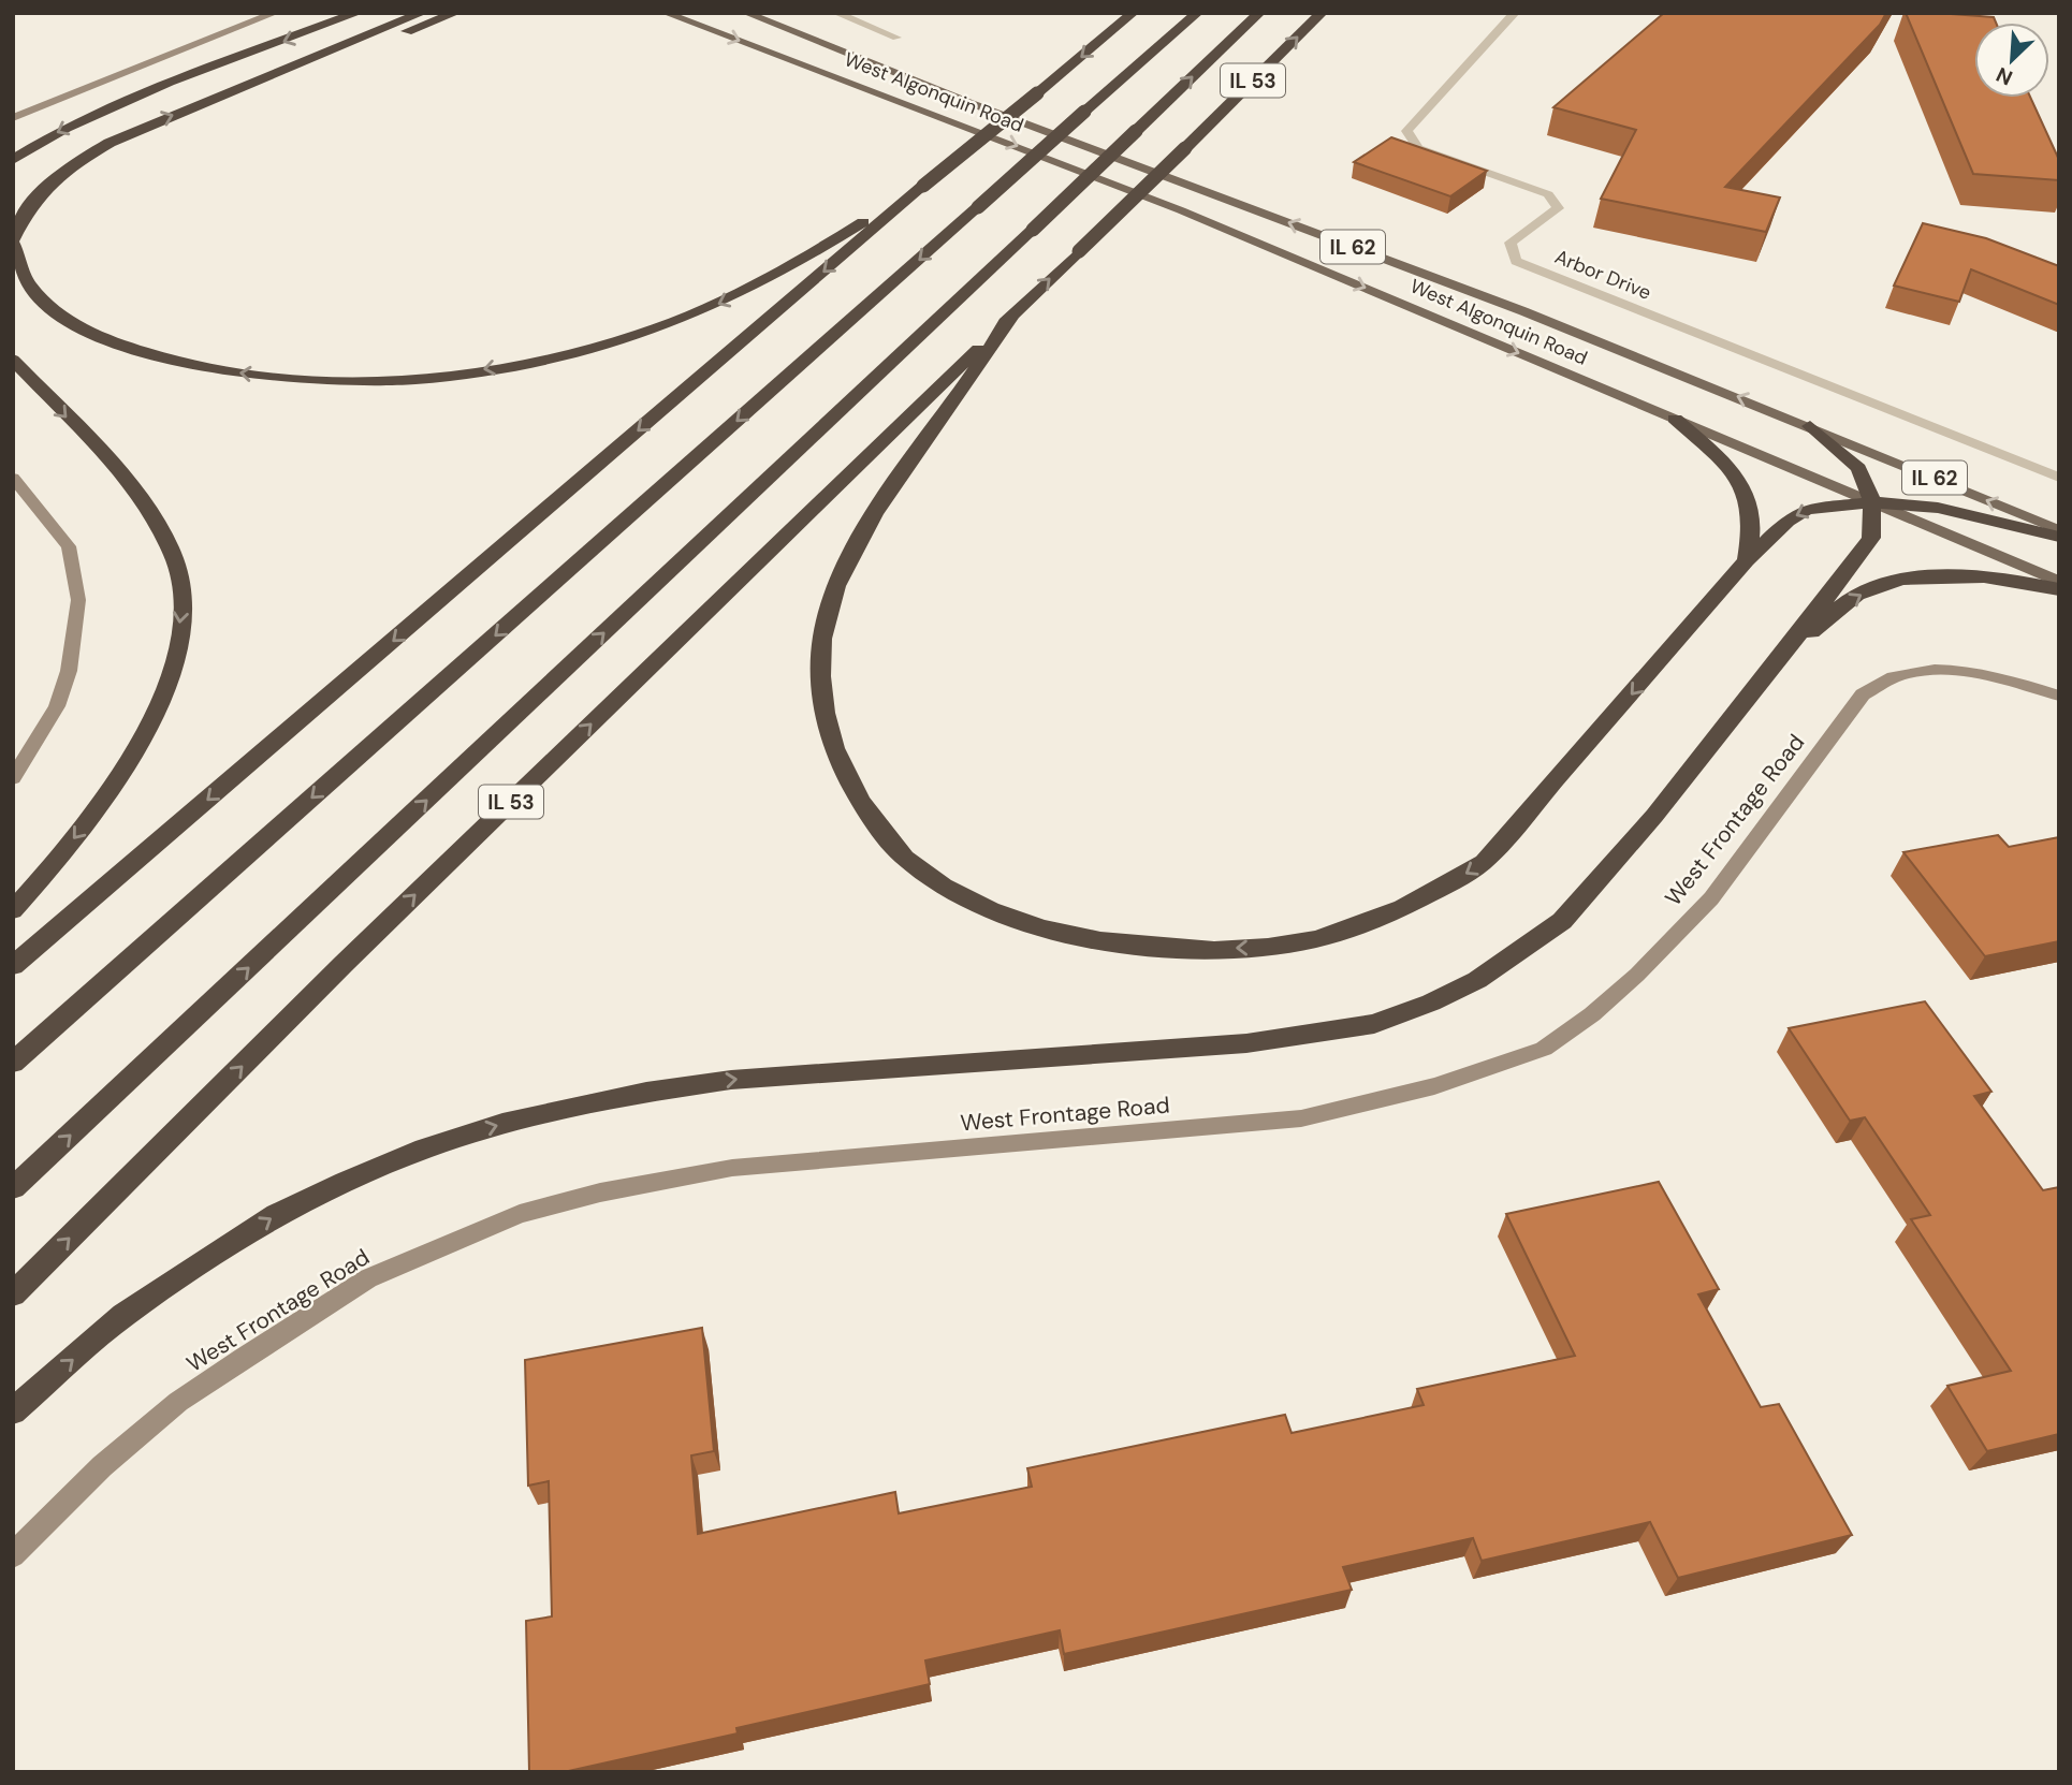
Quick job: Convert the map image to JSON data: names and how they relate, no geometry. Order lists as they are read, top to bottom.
{
  "streets": {
    "highway": ["IL 53"],
    "main road": ["West Algonquin Road", "IL 62"],
    "street": ["Arbor Drive", "West Frontage Road"]
  },
  "north": "bottom left"
}
